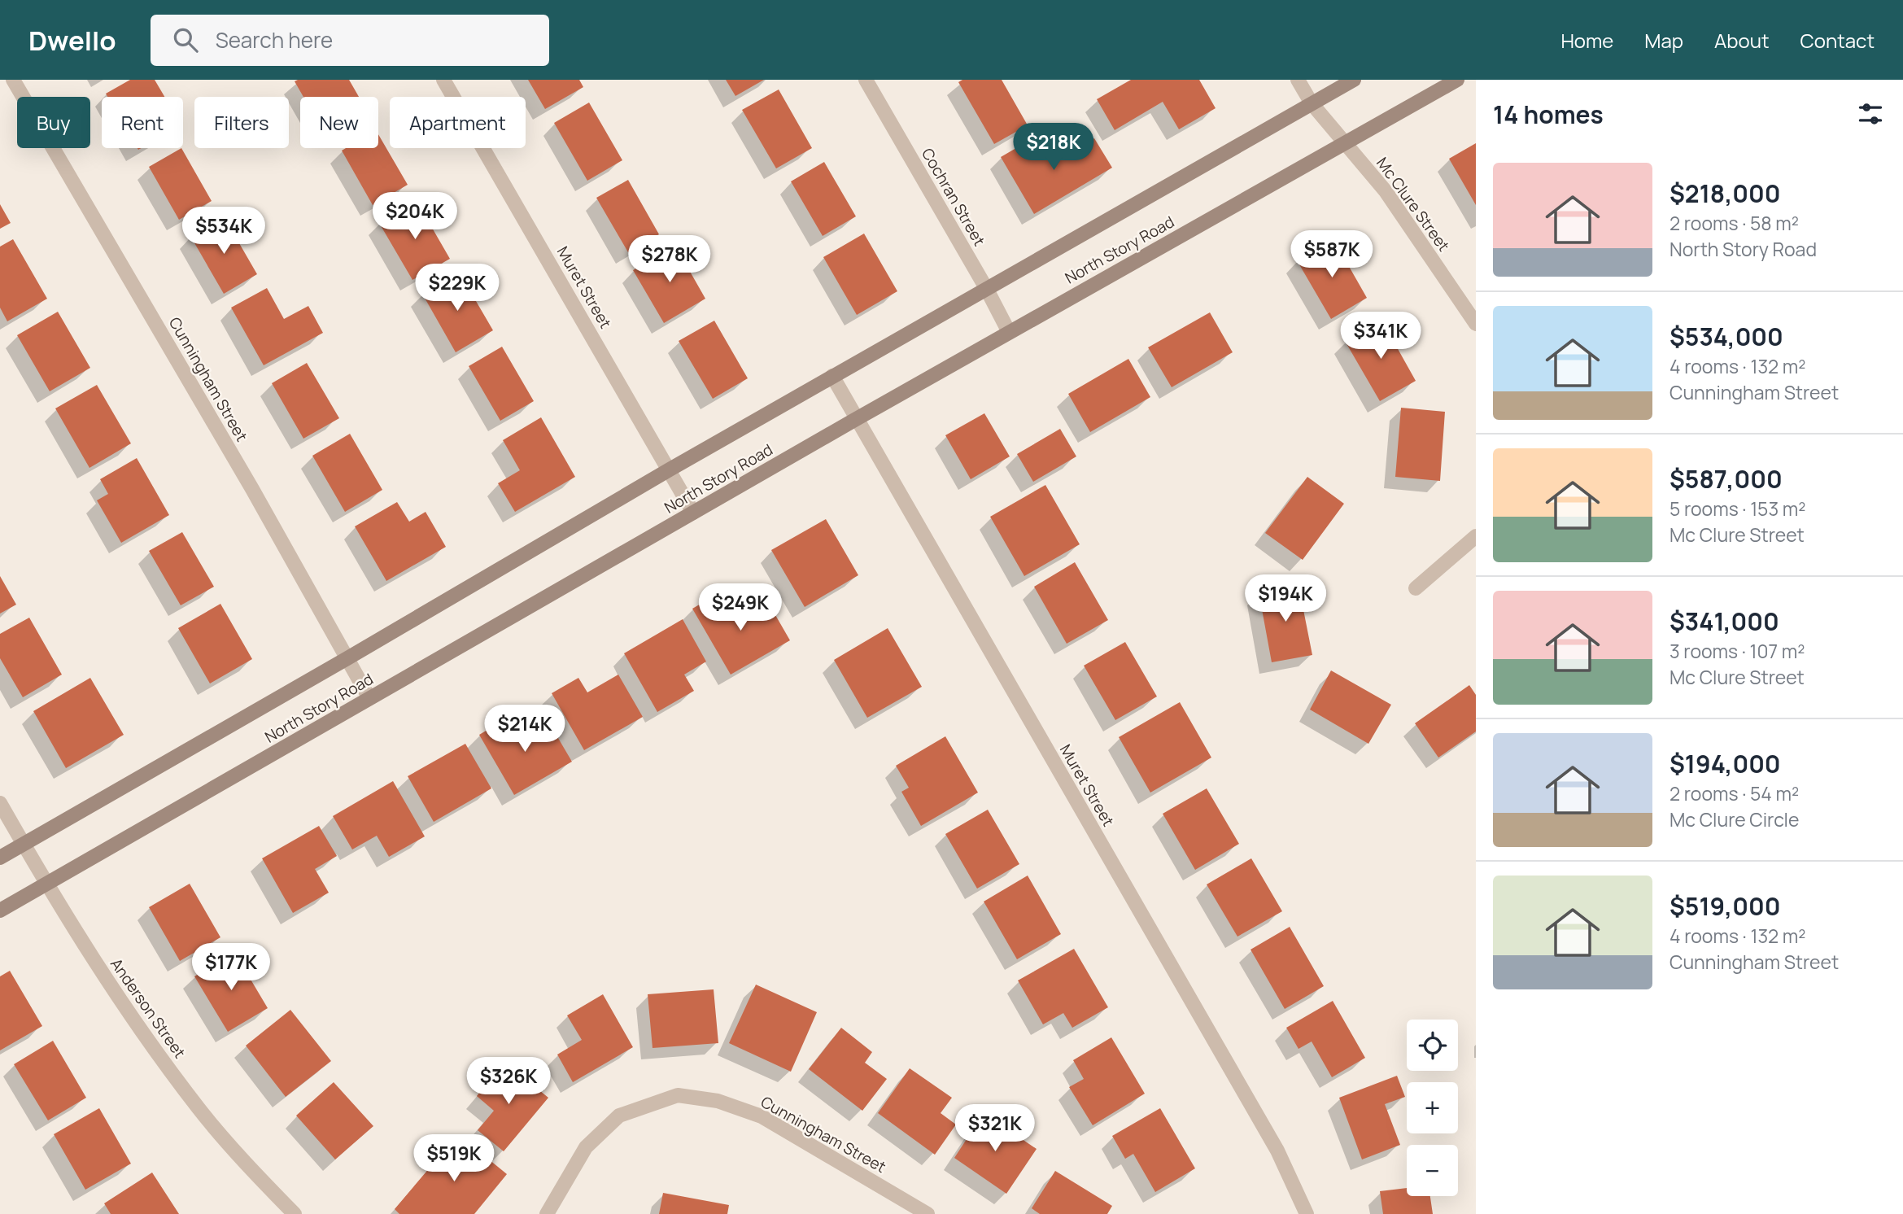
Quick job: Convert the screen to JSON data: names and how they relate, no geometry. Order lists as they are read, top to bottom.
{
  "streets": {
    "main road": ["North Story Road"],
    "street": [
      "Cochran Street",
      "Mc Clure Street",
      "Muret Street",
      "Cunningham Street",
      "Anderson Street"
    ]
  },
  "crossings": [
    ["Cochran Street", "North Story Road"],
    ["Mc Clure Street", "North Story Road"],
    ["North Story Road", "Muret Street"],
    ["North Story Road", "Cunningham Street"],
    ["North Story Road", "Anderson Street"]
  ],
  "page": {
    "header": "Dwello",
    "search": "Search here",
    "nav": [
      "Home",
      "Map",
      "About",
      "Contact"
    ],
    "heading": "14 homes",
    "chip": [
      "Buy",
      "Rent",
      "Filters",
      "New",
      "Apartment"
    ],
    "price": [
      "$218K",
      "$204K",
      "$534K",
      "$587K",
      "$278K",
      "$229K",
      "$341K",
      "$194K",
      "$249K",
      "$214K",
      "$177K",
      "$326K",
      "$321K",
      "$519K"
    ],
    "list": [
      {
        "name": "$218,000",
        "note": "2 rooms · 58 m² · North Story Road"
      },
      {
        "name": "$534,000",
        "note": "4 rooms · 132 m² · Cunningham Street"
      },
      {
        "name": "$587,000",
        "note": "5 rooms · 153 m² · Mc Clure Street"
      },
      {
        "name": "$341,000",
        "note": "3 rooms · 107 m² · Mc Clure Street"
      },
      {
        "name": "$194,000",
        "note": "2 rooms · 54 m² · Mc Clure Circle"
      },
      {
        "name": "$519,000",
        "note": "4 rooms · 132 m² · Cunningham Street"
      }
    ],
    "map_buttons": ["+", "−"]
  }
}
